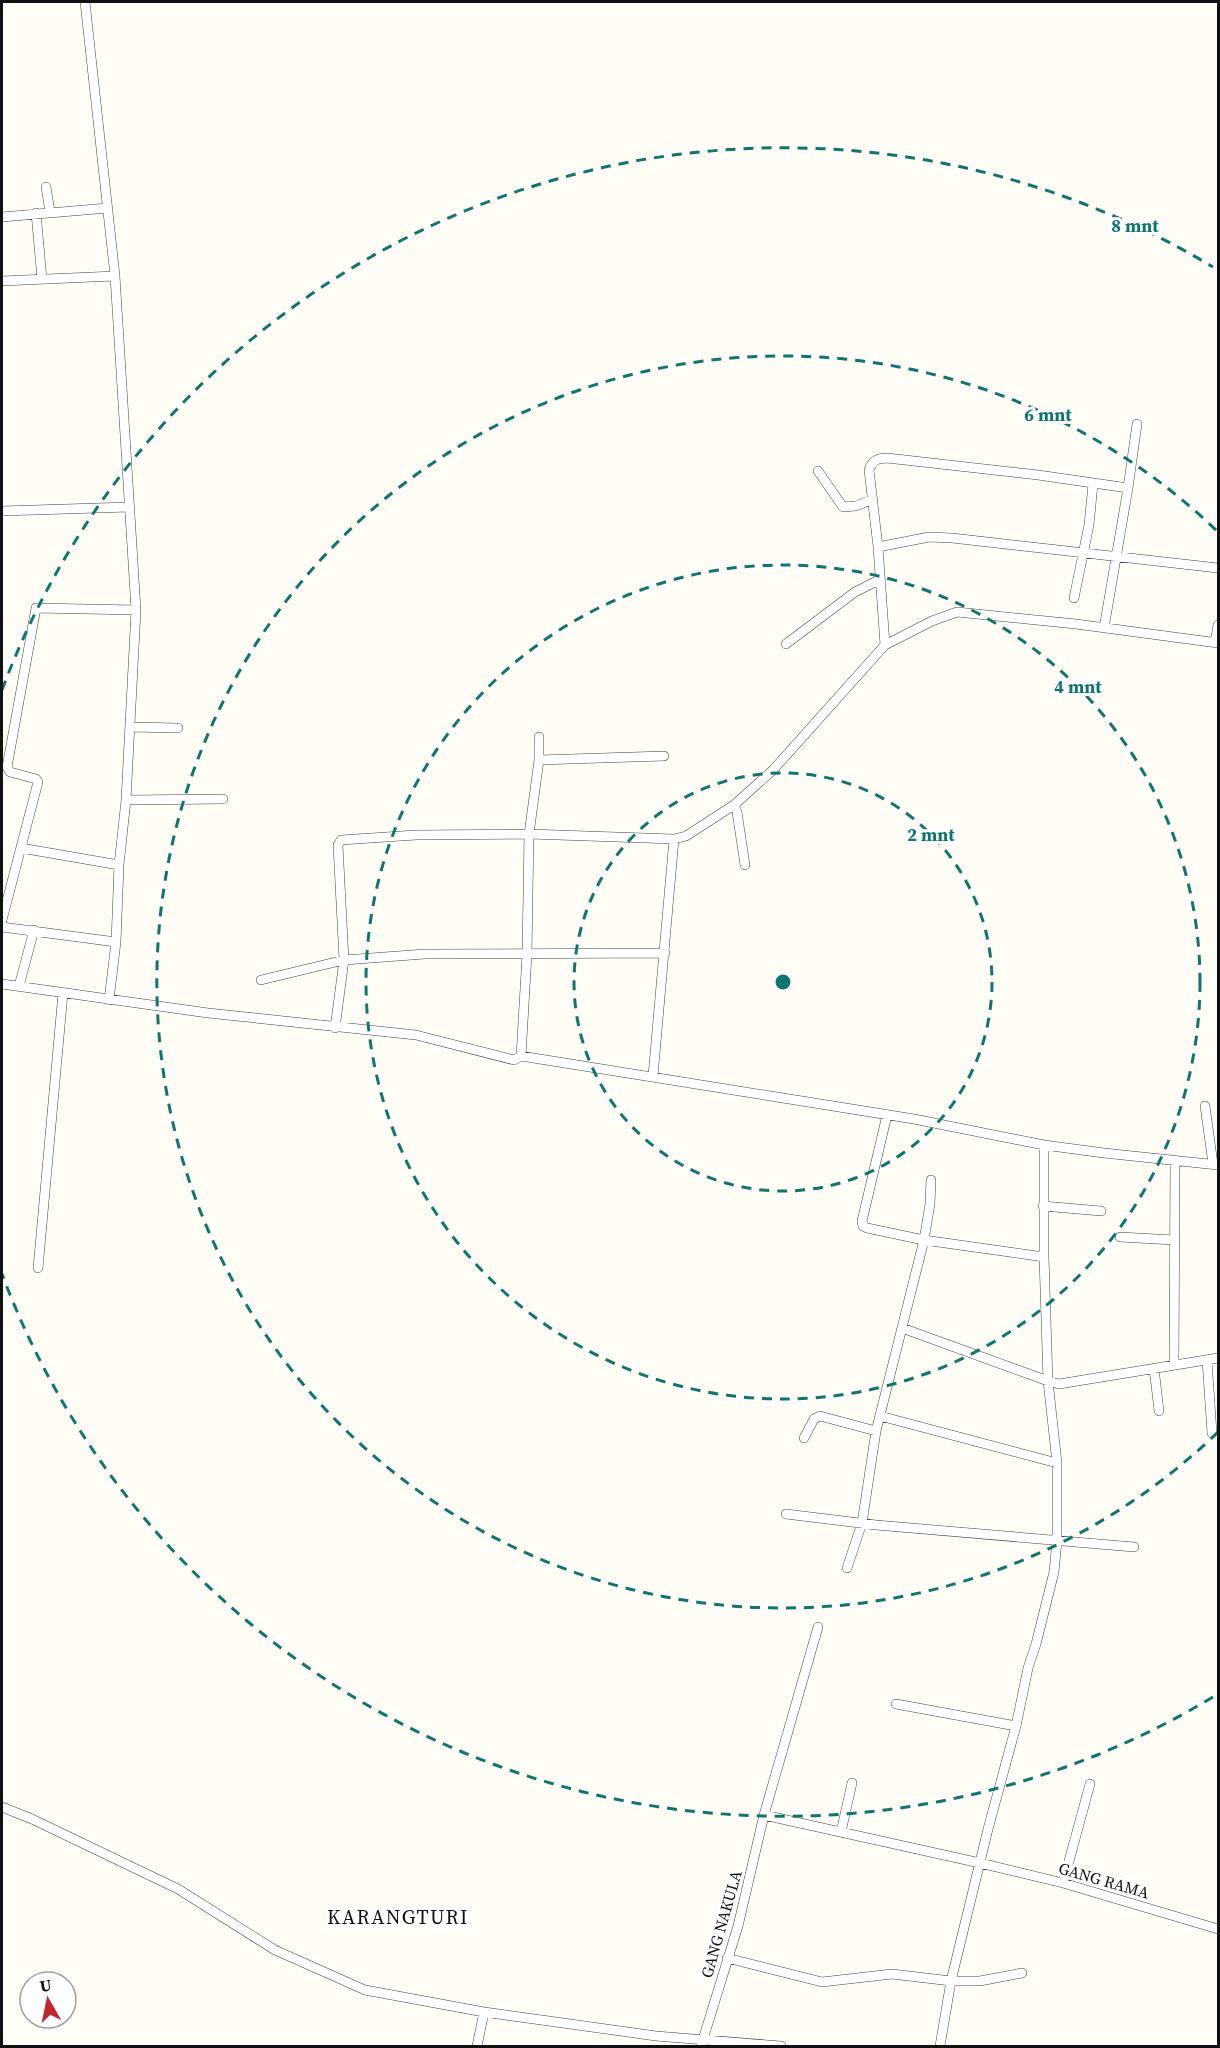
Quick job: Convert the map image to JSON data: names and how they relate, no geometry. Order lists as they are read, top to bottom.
{
  "streets": {
    "street": ["GANG RAMA", "GANG NAKULA"]
  },
  "crossings": [
    ["GANG RAMA", "GANG NAKULA"]
  ],
  "districts": ["KARANGTURI"],
  "north": "top",
  "rings": [
    "8 mnt",
    "6 mnt",
    "4 mnt",
    "2 mnt"
  ]
}
